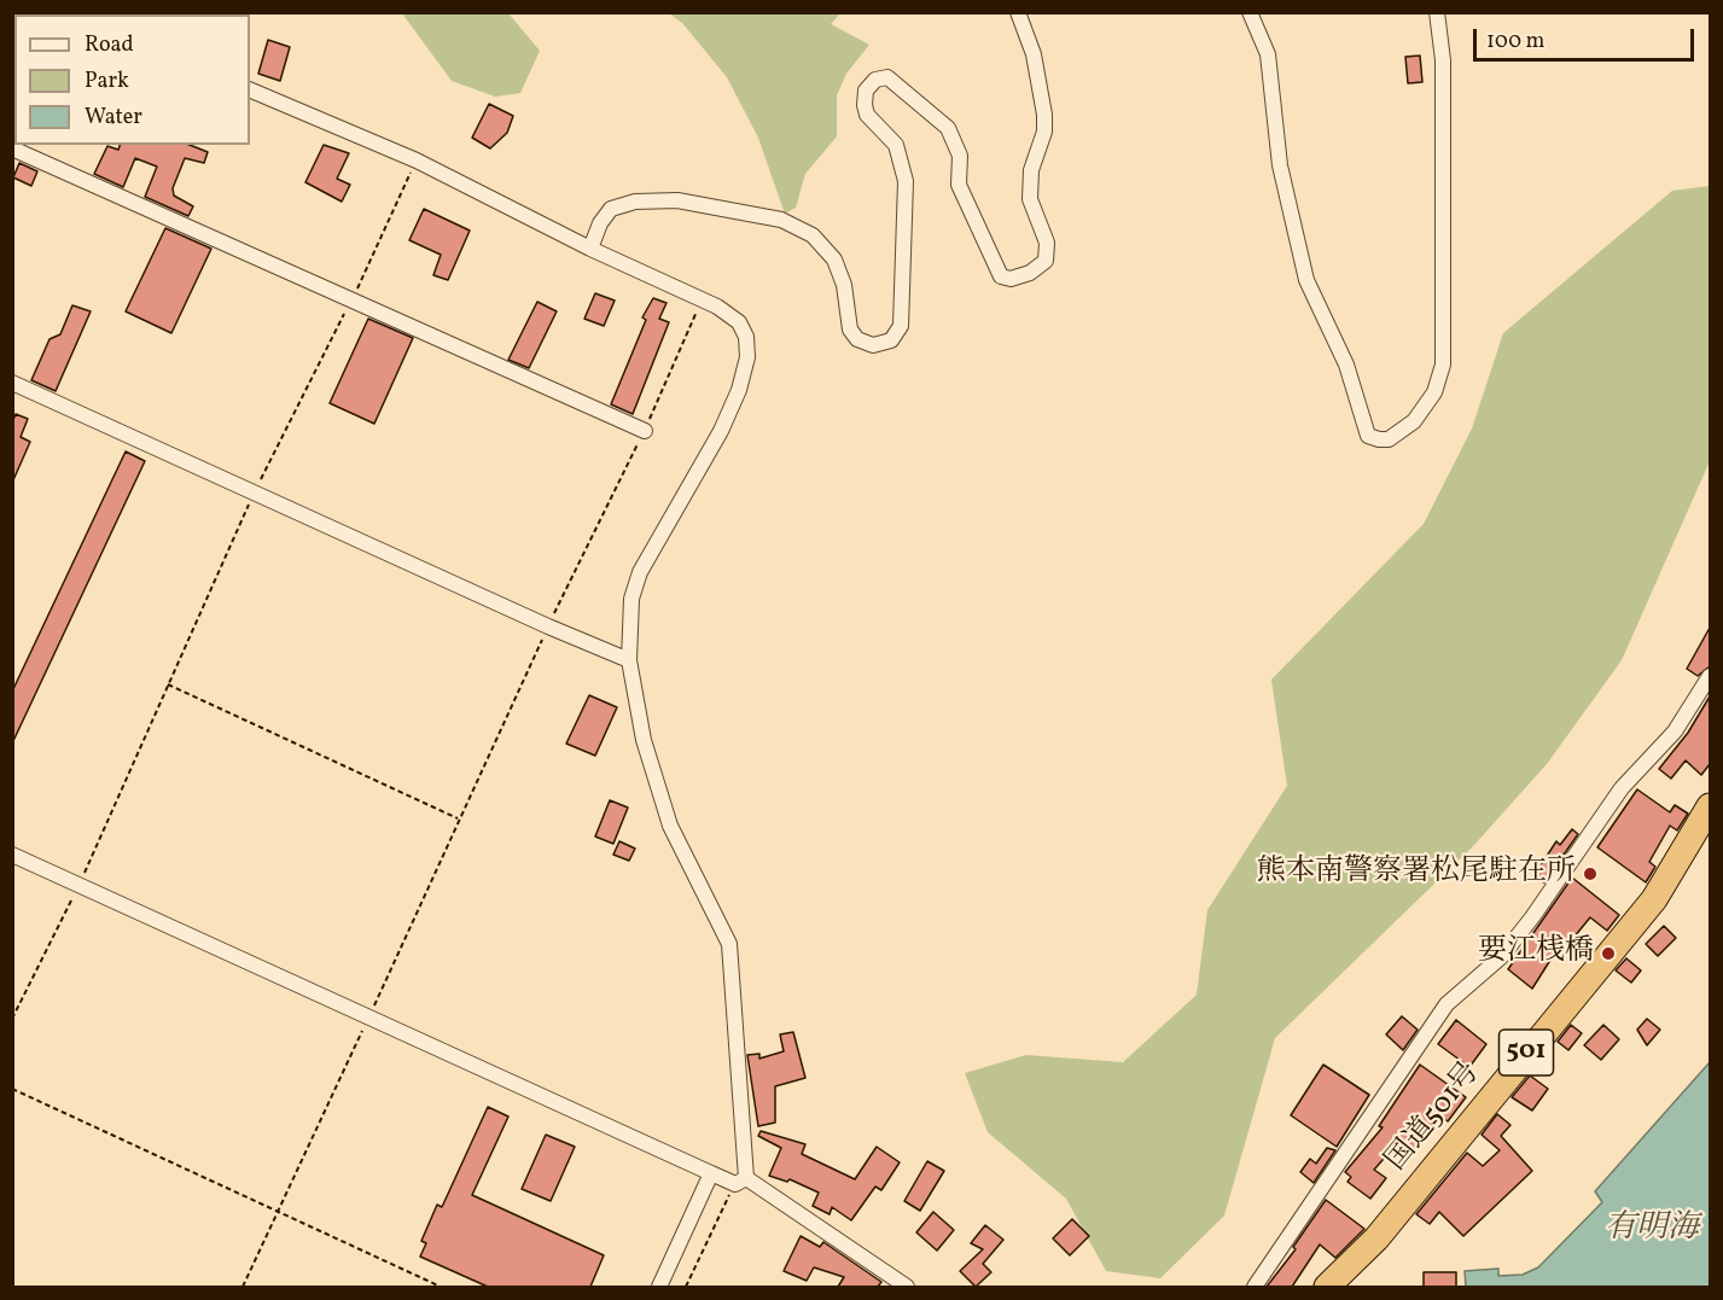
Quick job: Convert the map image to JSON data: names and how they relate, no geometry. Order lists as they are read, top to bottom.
{
  "streets": {
    "highway": ["501", "国道501号"]
  },
  "water": ["有明海"],
  "places": ["熊本南警察署松尾駐在所", "要江桟橋"],
  "legend": ["Road", "Park", "Water"],
  "scale_bar": "100 m"
}
